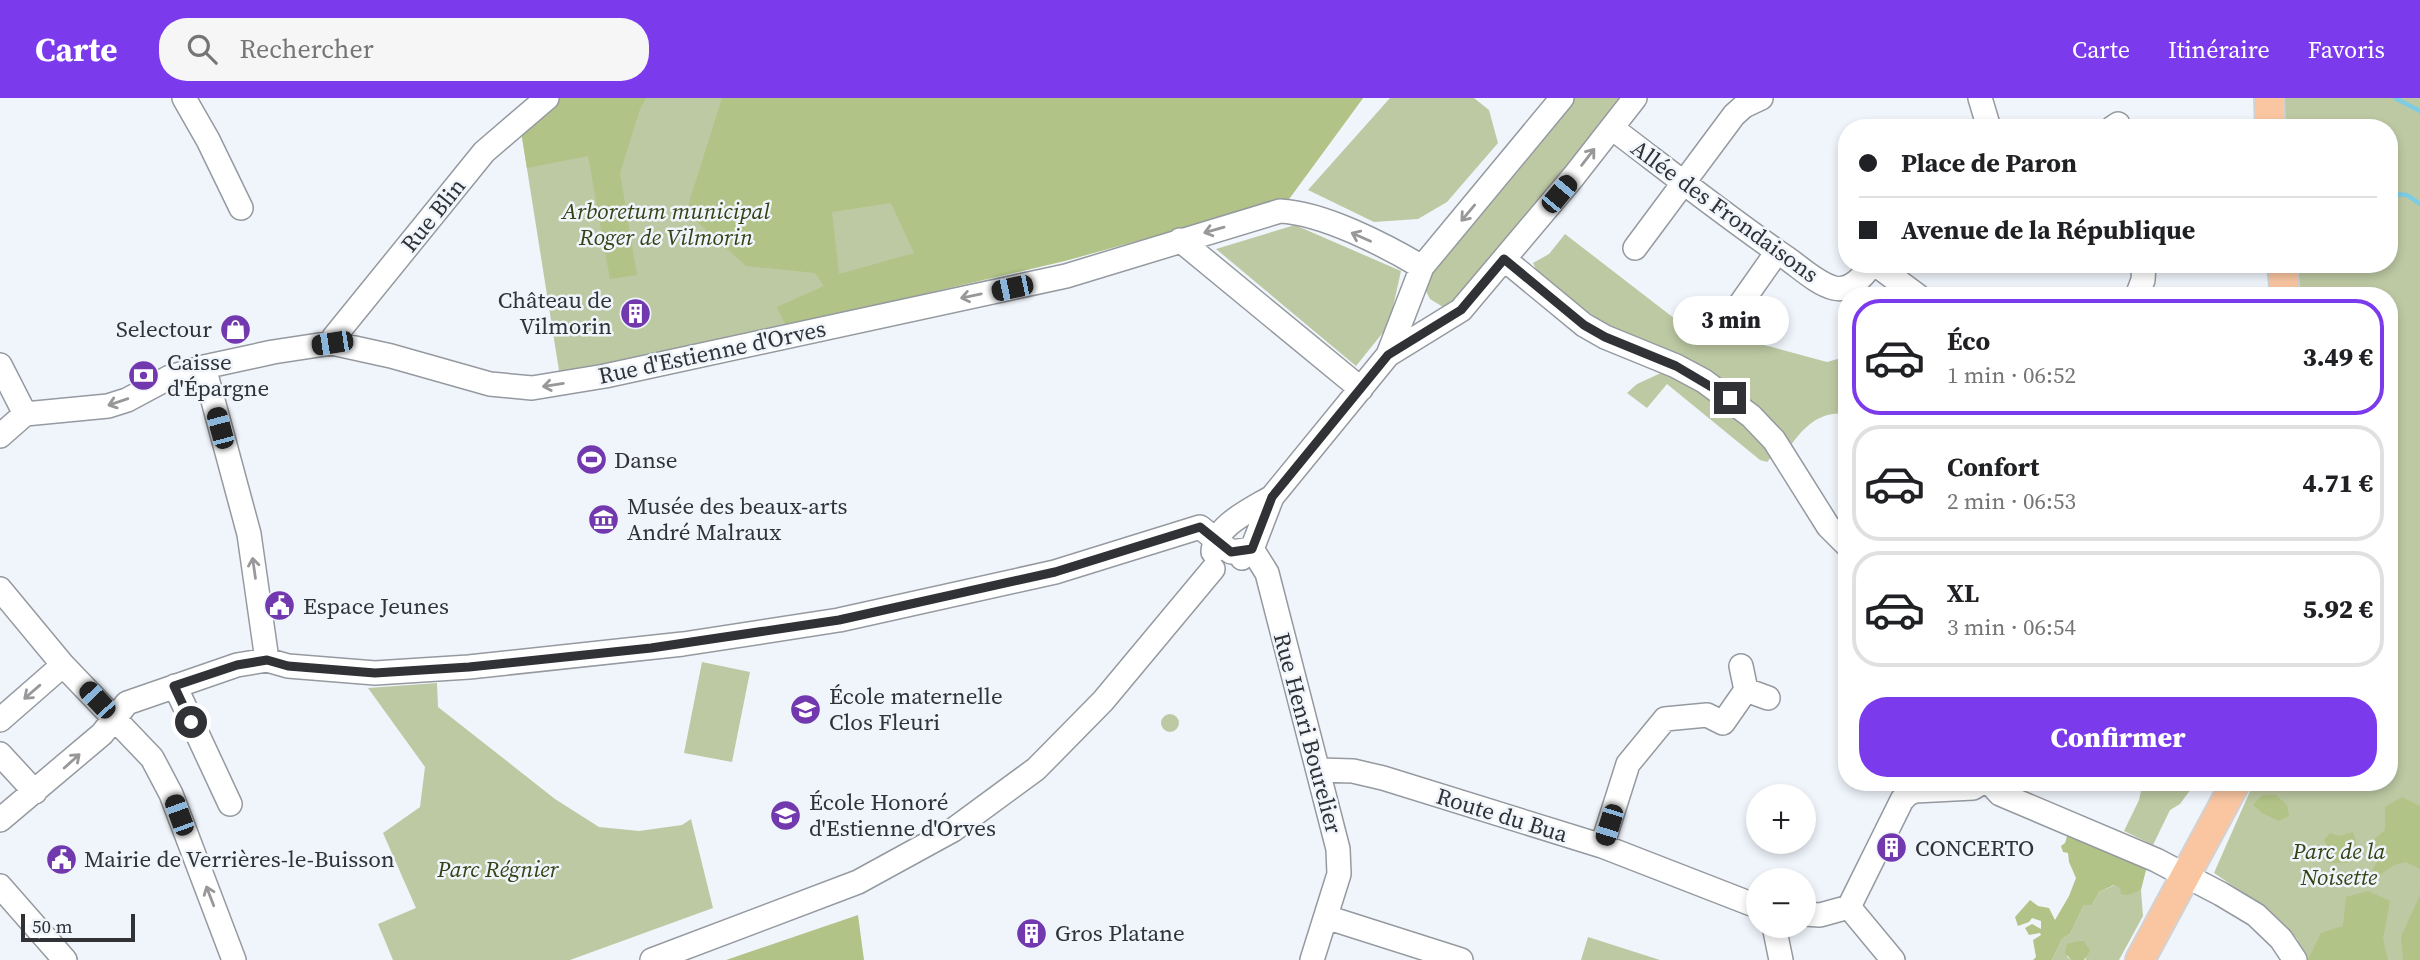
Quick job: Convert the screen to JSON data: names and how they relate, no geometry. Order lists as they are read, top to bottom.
{
  "streets": {
    "street": [
      "Allée des Frondaisons",
      "Rue Blin",
      "Rue d'Estienne d'Orves",
      "Rue Henri Bourelier",
      "Route du Bua"
    ]
  },
  "crossings": [
    ["Rue Blin", "Rue d'Estienne d'Orves"],
    ["Rue Henri Bourelier", "Route du Bua"]
  ],
  "one_way": ["Rue d'Estienne d'Orves"],
  "parks": ["Arboretum municipal Roger de Vilmorin", "Parc de la Noisette", "Parc Régnier"],
  "places": {
    "building": ["Château de Vilmorin", "CONCERTO", "Gros Platane"],
    "shop": ["Selectour"],
    "bank": ["Caisse d'Épargne"],
    "sports": ["Danse"],
    "museum": ["Musée des beaux-arts André Malraux"],
    "public building": ["Espace Jeunes", "Mairie de Verrières-le-Buisson"],
    "school or university": ["École maternelle Clos Fleuri", "École Honoré d'Estienne d'Orves"]
  },
  "scale_bar": "50 m",
  "page": {
    "header": "Carte",
    "search": "Rechercher",
    "nav": ["Carte", "Itinéraire", "Favoris"],
    "banner": ["Place de Paron", "Avenue de la République"],
    "bubble": "3 min",
    "list": [
      {
        "name": "Éco",
        "note": "1 min · 06:52",
        "value": "3.49 €"
      },
      {
        "name": "Confort",
        "note": "2 min · 06:53",
        "value": "4.71 €"
      },
      {
        "name": "XL",
        "note": "3 min · 06:54",
        "value": "5.92 €"
      }
    ],
    "buttons": "Confirmer",
    "map_buttons": ["+", "−"],
    "scale": "50 m"
  }
}
